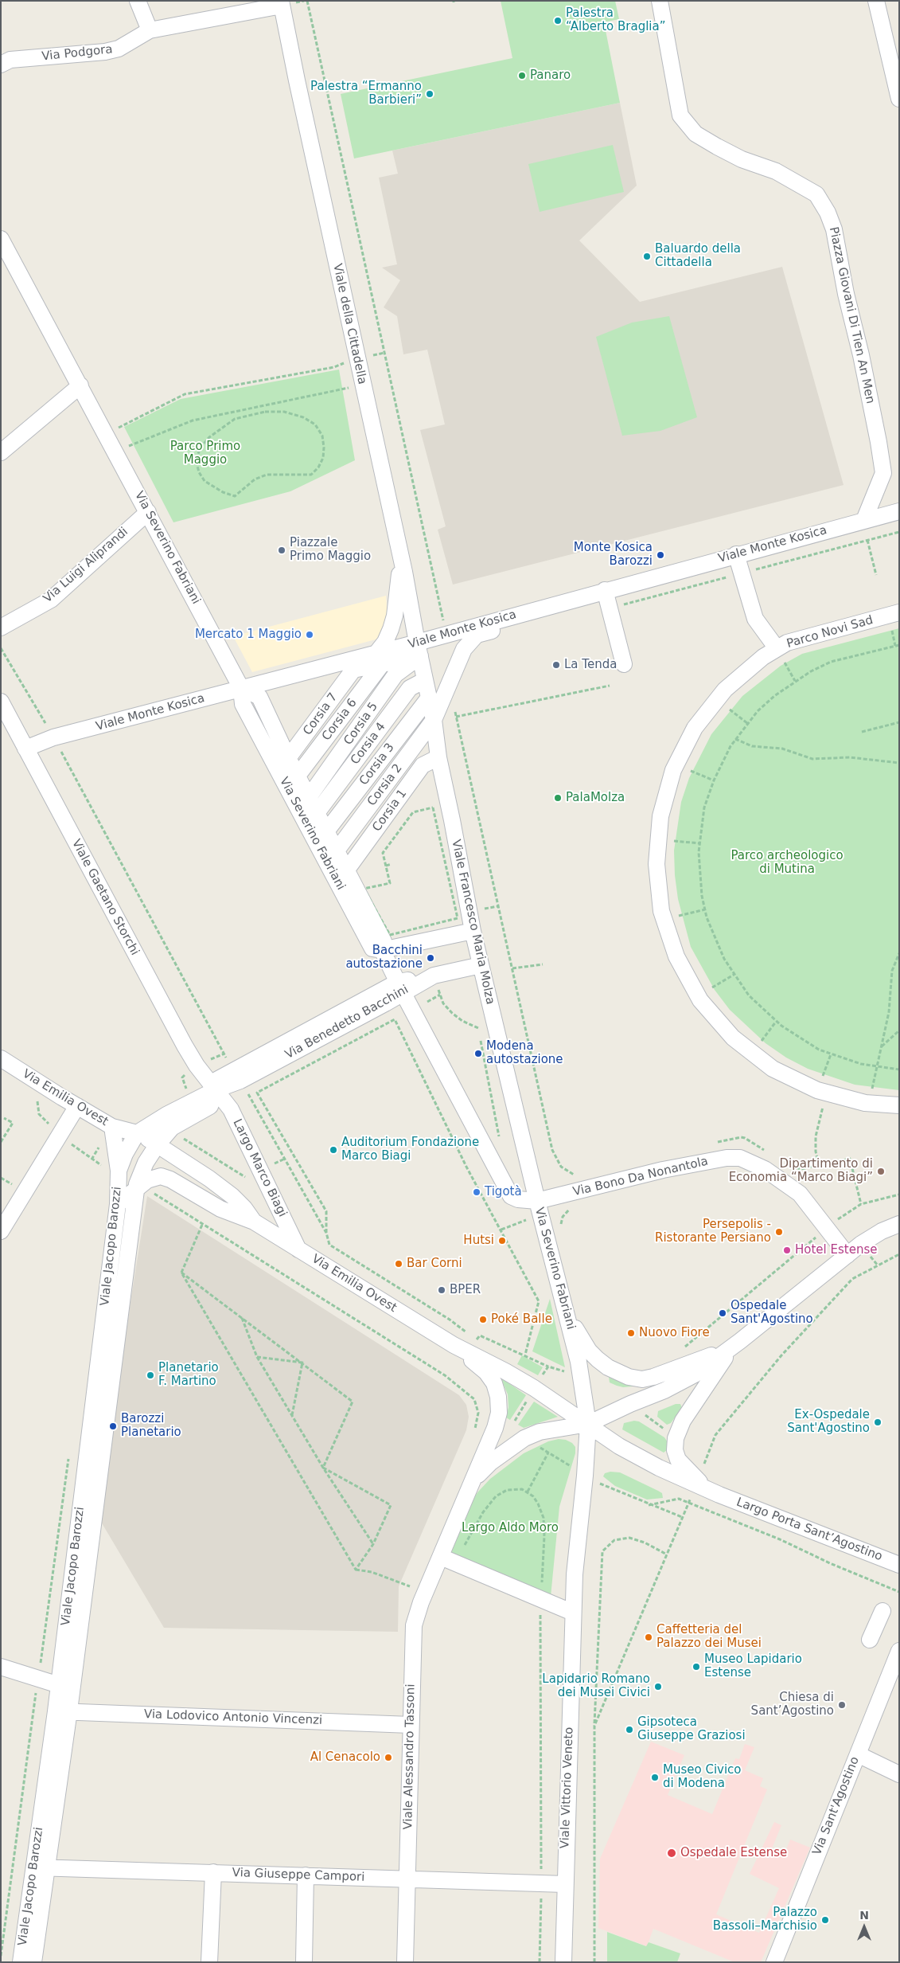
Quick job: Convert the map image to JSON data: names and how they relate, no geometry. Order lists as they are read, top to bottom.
{
  "streets": {
    "street": [
      "Via Podgora",
      "Piazza Giovani Di Tien An Men",
      "Viale della Cittadella",
      "Viale Monte Kosica",
      "Via Severino Fabriani",
      "Via Luigi Aliprandi",
      "Parco Novi Sad",
      "Corsia 7",
      "Corsia 6",
      "Corsia 5",
      "Corsia 4",
      "Corsia 3",
      "Corsia 2",
      "Corsia 1",
      "Viale Gaetano Storchi",
      "Viale Francesco Maria Molza",
      "Via Benedetto Bacchini",
      "Via Emilia Ovest",
      "Largo Marco Biagi",
      "Via Bono Da Nonantola",
      "Viale Jacopo Barozzi",
      "Largo Porta Sant’Agostino",
      "Via Lodovico Antonio Vincenzi",
      "Viale Alessandro Tassoni",
      "Viale Vittorio Veneto",
      "Via Sant'Agostino",
      "Via Giuseppe Campori"
    ]
  },
  "crossings": [
    ["Via Podgora", "Viale della Cittadella"],
    ["Piazza Giovani Di Tien An Men", "Viale Monte Kosica"],
    ["Viale della Cittadella", "Viale Monte Kosica"],
    ["Viale della Cittadella", "Corsia 6"],
    ["Viale della Cittadella", "Corsia 5"],
    ["Viale della Cittadella", "Viale Francesco Maria Molza"],
    ["Viale Monte Kosica", "Via Severino Fabriani"],
    ["Viale Monte Kosica", "Corsia 7"],
    ["Viale Monte Kosica", "Corsia 6"],
    ["Viale Monte Kosica", "Corsia 5"],
    ["Viale Monte Kosica", "Corsia 2"],
    ["Viale Monte Kosica", "Viale Gaetano Storchi"],
    ["Viale Monte Kosica", "Viale Francesco Maria Molza"],
    ["Via Severino Fabriani", "Via Luigi Aliprandi"],
    ["Via Severino Fabriani", "Viale Francesco Maria Molza"],
    ["Via Severino Fabriani", "Via Benedetto Bacchini"],
    ["Via Severino Fabriani", "Via Bono Da Nonantola"],
    ["Via Severino Fabriani", "Largo Porta Sant’Agostino"],
    ["Corsia 7", "Corsia 6"],
    ["Corsia 5", "Viale Francesco Maria Molza"],
    ["Corsia 4", "Viale Francesco Maria Molza"],
    ["Corsia 3", "Viale Francesco Maria Molza"],
    ["Corsia 2", "Viale Francesco Maria Molza"],
    ["Corsia 1", "Viale Francesco Maria Molza"],
    ["Viale Gaetano Storchi", "Via Benedetto Bacchini"],
    ["Viale Gaetano Storchi", "Largo Marco Biagi"],
    ["Viale Francesco Maria Molza", "Via Benedetto Bacchini"],
    ["Viale Francesco Maria Molza", "Via Bono Da Nonantola"],
    ["Via Benedetto Bacchini", "Via Emilia Ovest"],
    ["Via Benedetto Bacchini", "Largo Marco Biagi"],
    ["Via Emilia Ovest", "Largo Marco Biagi"],
    ["Via Emilia Ovest", "Viale Jacopo Barozzi"],
    ["Viale Jacopo Barozzi", "Via Lodovico Antonio Vincenzi"],
    ["Viale Jacopo Barozzi", "Via Giuseppe Campori"],
    ["Via Lodovico Antonio Vincenzi", "Viale Alessandro Tassoni"],
    ["Viale Alessandro Tassoni", "Via Giuseppe Campori"],
    ["Viale Vittorio Veneto", "Via Giuseppe Campori"]
  ],
  "parks": ["Parco Primo Maggio", "Parco archeologico di Mutina", "Largo Aldo Moro"],
  "places": [
    "Palestra “Alberto Braglia”",
    "Panaro",
    "Palestra “Ermanno Barbieri”",
    "Baluardo della Cittadella",
    "Piazzale Primo Maggio",
    "Monte Kosica Barozzi",
    "Mercato 1 Maggio",
    "La Tenda",
    "PalaMolza",
    "Bacchini autostazione",
    "Modena autostazione",
    "Auditorium Fondazione Marco Biagi",
    "Dipartimento di Economia “Marco Biagi”",
    "Tigotà",
    "Persepolis - Ristorante Persiano",
    "Hutsi",
    "Hotel Estense",
    "Bar Corni",
    "BPER",
    "Ospedale Sant'Agostino",
    "Poké Balle",
    "Nuovo Fiore",
    "Planetario F. Martino",
    "Ex-Ospedale Sant'Agostino",
    "Barozzi Planetario",
    "Caffetteria del Palazzo dei Musei",
    "Museo Lapidario Estense",
    "Lapidario Romano dei Musei Civici",
    "Chiesa di Sant’Agostino",
    "Gipsoteca Giuseppe Graziosi",
    "Al Cenacolo",
    "Museo Civico di Modena",
    "Ospedale Estense",
    "Palazzo Bassoli–Marchisio"
  ],
  "north": "top"
}
